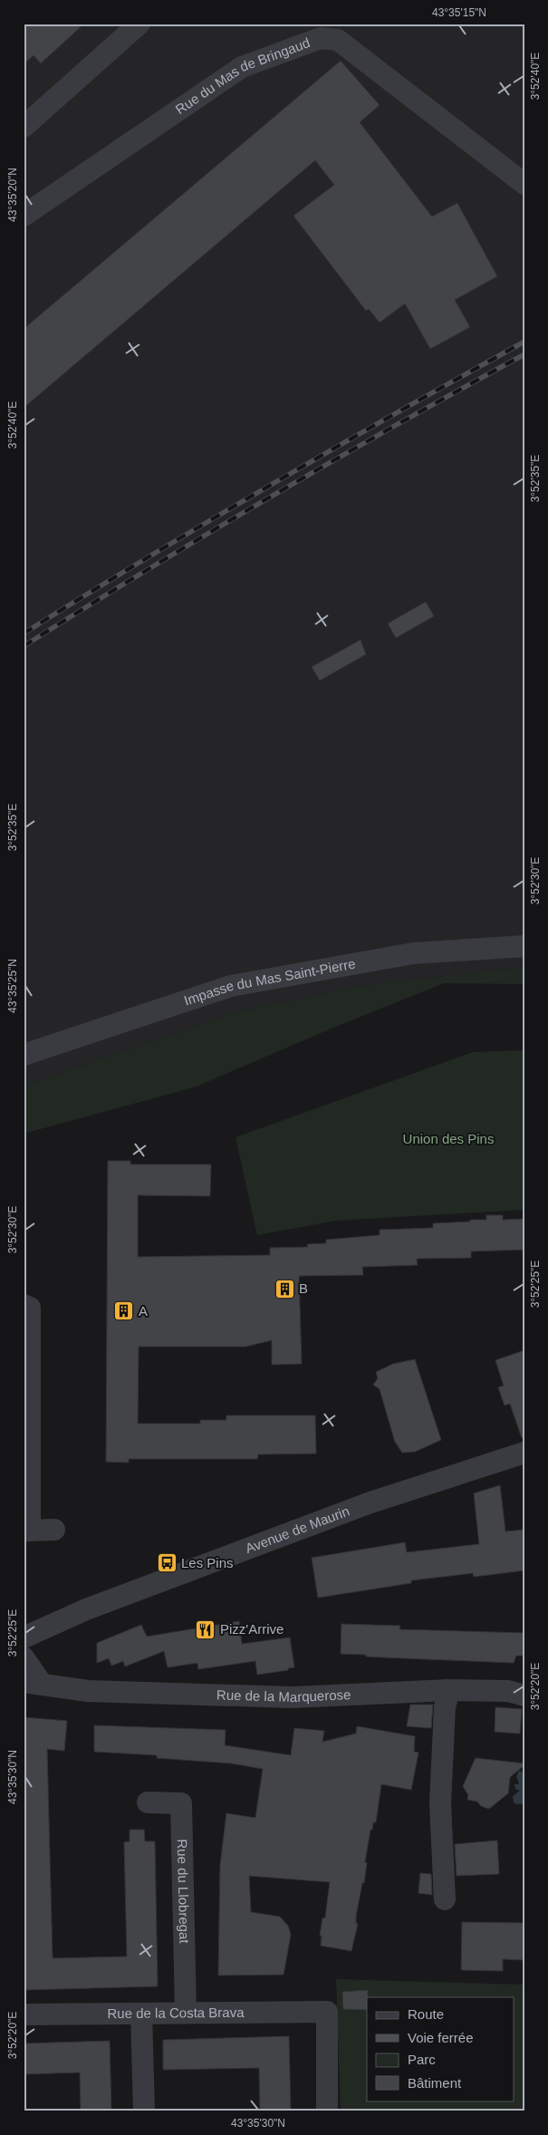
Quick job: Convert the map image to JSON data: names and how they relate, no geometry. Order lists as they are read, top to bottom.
{
  "streets": {
    "street": [
      "Rue du Mas de Bringaud",
      "Impasse du Mas Saint-Pierre",
      "Avenue de Maurin",
      "Rue de la Marquerose",
      "Rue du Llobregat",
      "Rue de la Costa Brava"
    ]
  },
  "crossings": [
    ["Rue du Llobregat", "Rue de la Costa Brava"]
  ],
  "parks": ["Union des Pins"],
  "places": {
    "building": ["B", "A"],
    "bus stop": ["Les Pins"],
    "restaurant": ["Pizz'Arrive"]
  },
  "legend": [
    "Route",
    "Voie ferrée",
    "Parc",
    "Bâtiment"
  ],
  "coordinates": [
    "43°35'15\"N",
    "3°52'40\"E",
    "43°35'20\"N",
    "3°52'35\"E",
    "3°52'30\"E",
    "43°35'25\"N",
    "3°52'25\"E",
    "3°52'20\"E",
    "43°35'30\"N"
  ]
}
